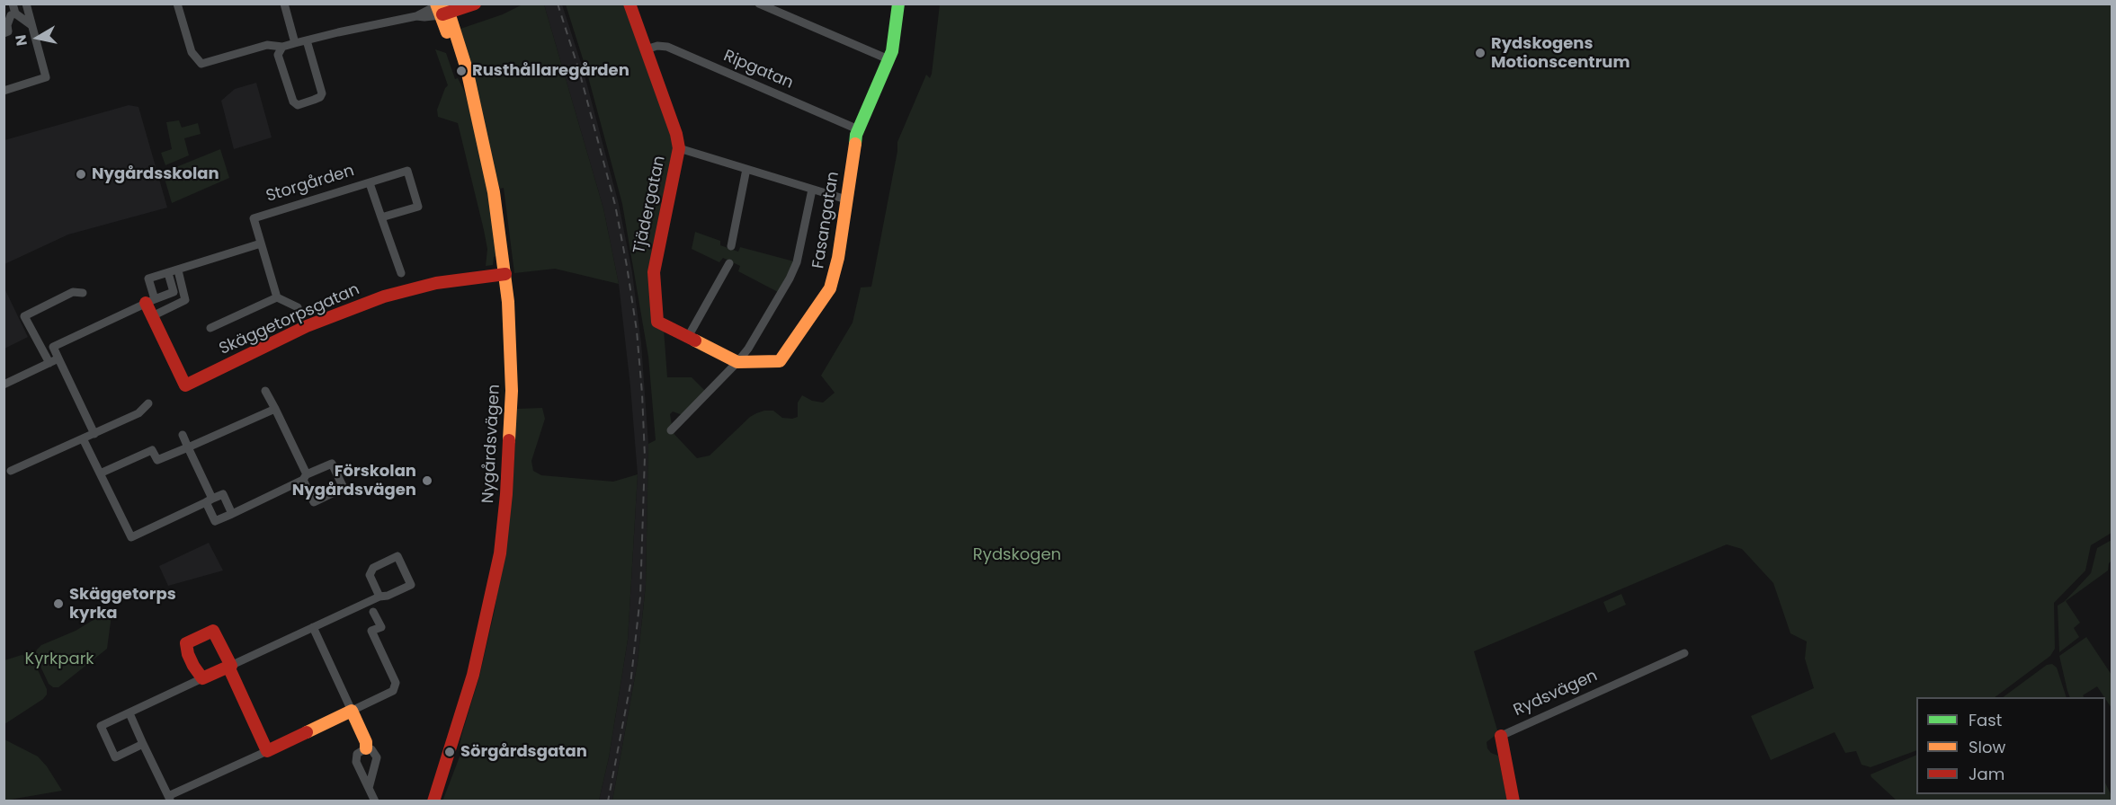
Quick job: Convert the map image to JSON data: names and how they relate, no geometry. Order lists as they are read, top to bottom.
{
  "streets": {
    "street": [
      "Ripgatan",
      "Storgården",
      "Tjädergatan",
      "Fasangatan",
      "Skäggetorpsgatan",
      "Nygårdsvägen",
      "Rydsvägen"
    ]
  },
  "crossings": [
    ["Ripgatan", "Tjädergatan"],
    ["Ripgatan", "Fasangatan"],
    ["Tjädergatan", "Fasangatan"],
    ["Skäggetorpsgatan", "Nygårdsvägen"]
  ],
  "parks": ["Rydskogen", "Kyrkpark"],
  "places": [
    "Rydskogens Motionscentrum",
    "Rusthållaregården",
    "Nygårdsskolan",
    "Förskolan Nygårdsvägen",
    "Skäggetorps kyrka",
    "Sörgårdsgatan"
  ],
  "legend": ["Fast", "Slow", "Jam"],
  "north": "left"
}
